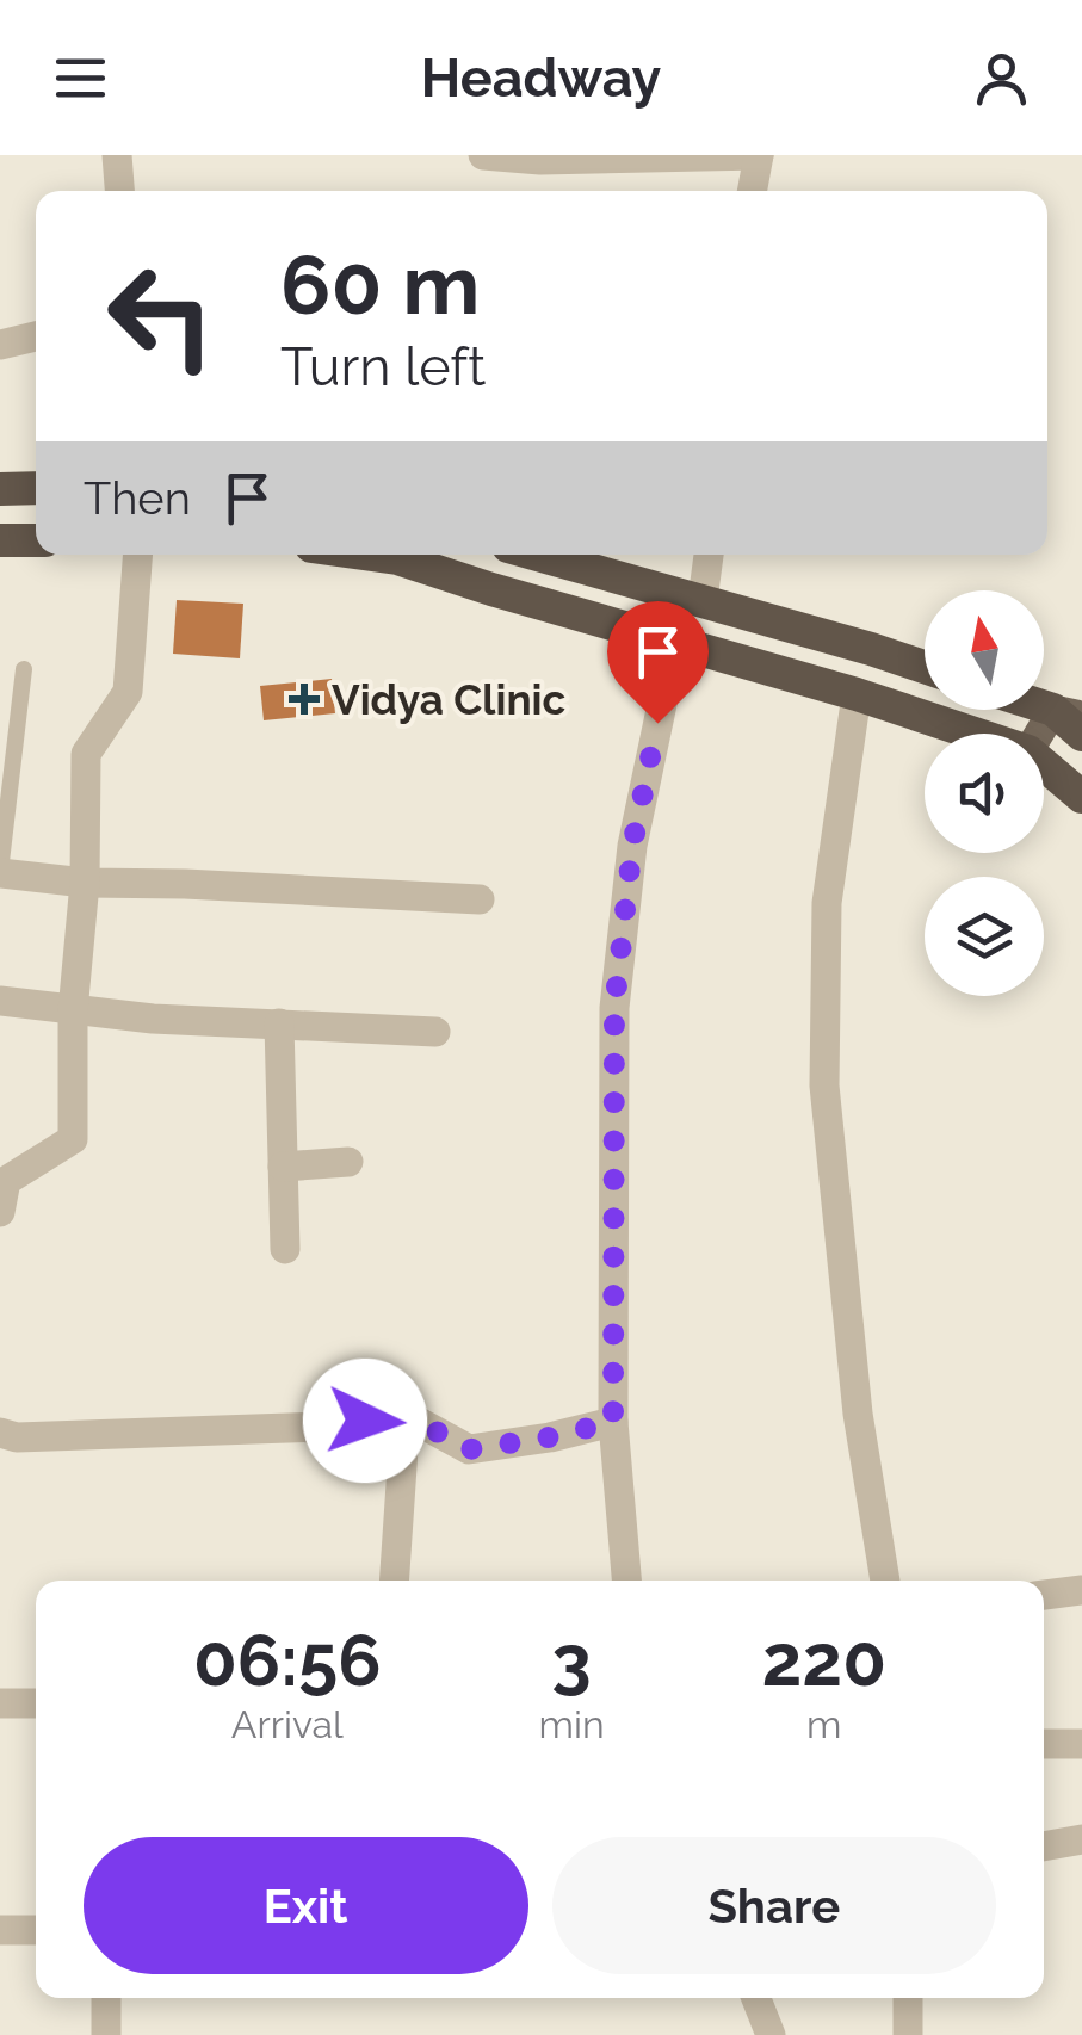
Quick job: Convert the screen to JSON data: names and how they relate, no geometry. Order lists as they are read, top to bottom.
{
  "places": {
    "health": ["Vidya Clinic"]
  },
  "north": "top",
  "page": {
    "header": "Headway",
    "turn": ["60 m", "Turn left"],
    "then": "Then",
    "eta": [
      "06:56",
      "Arrival",
      "3",
      "min",
      "220",
      "m"
    ],
    "buttons": ["Exit", "Share"]
  }
}
